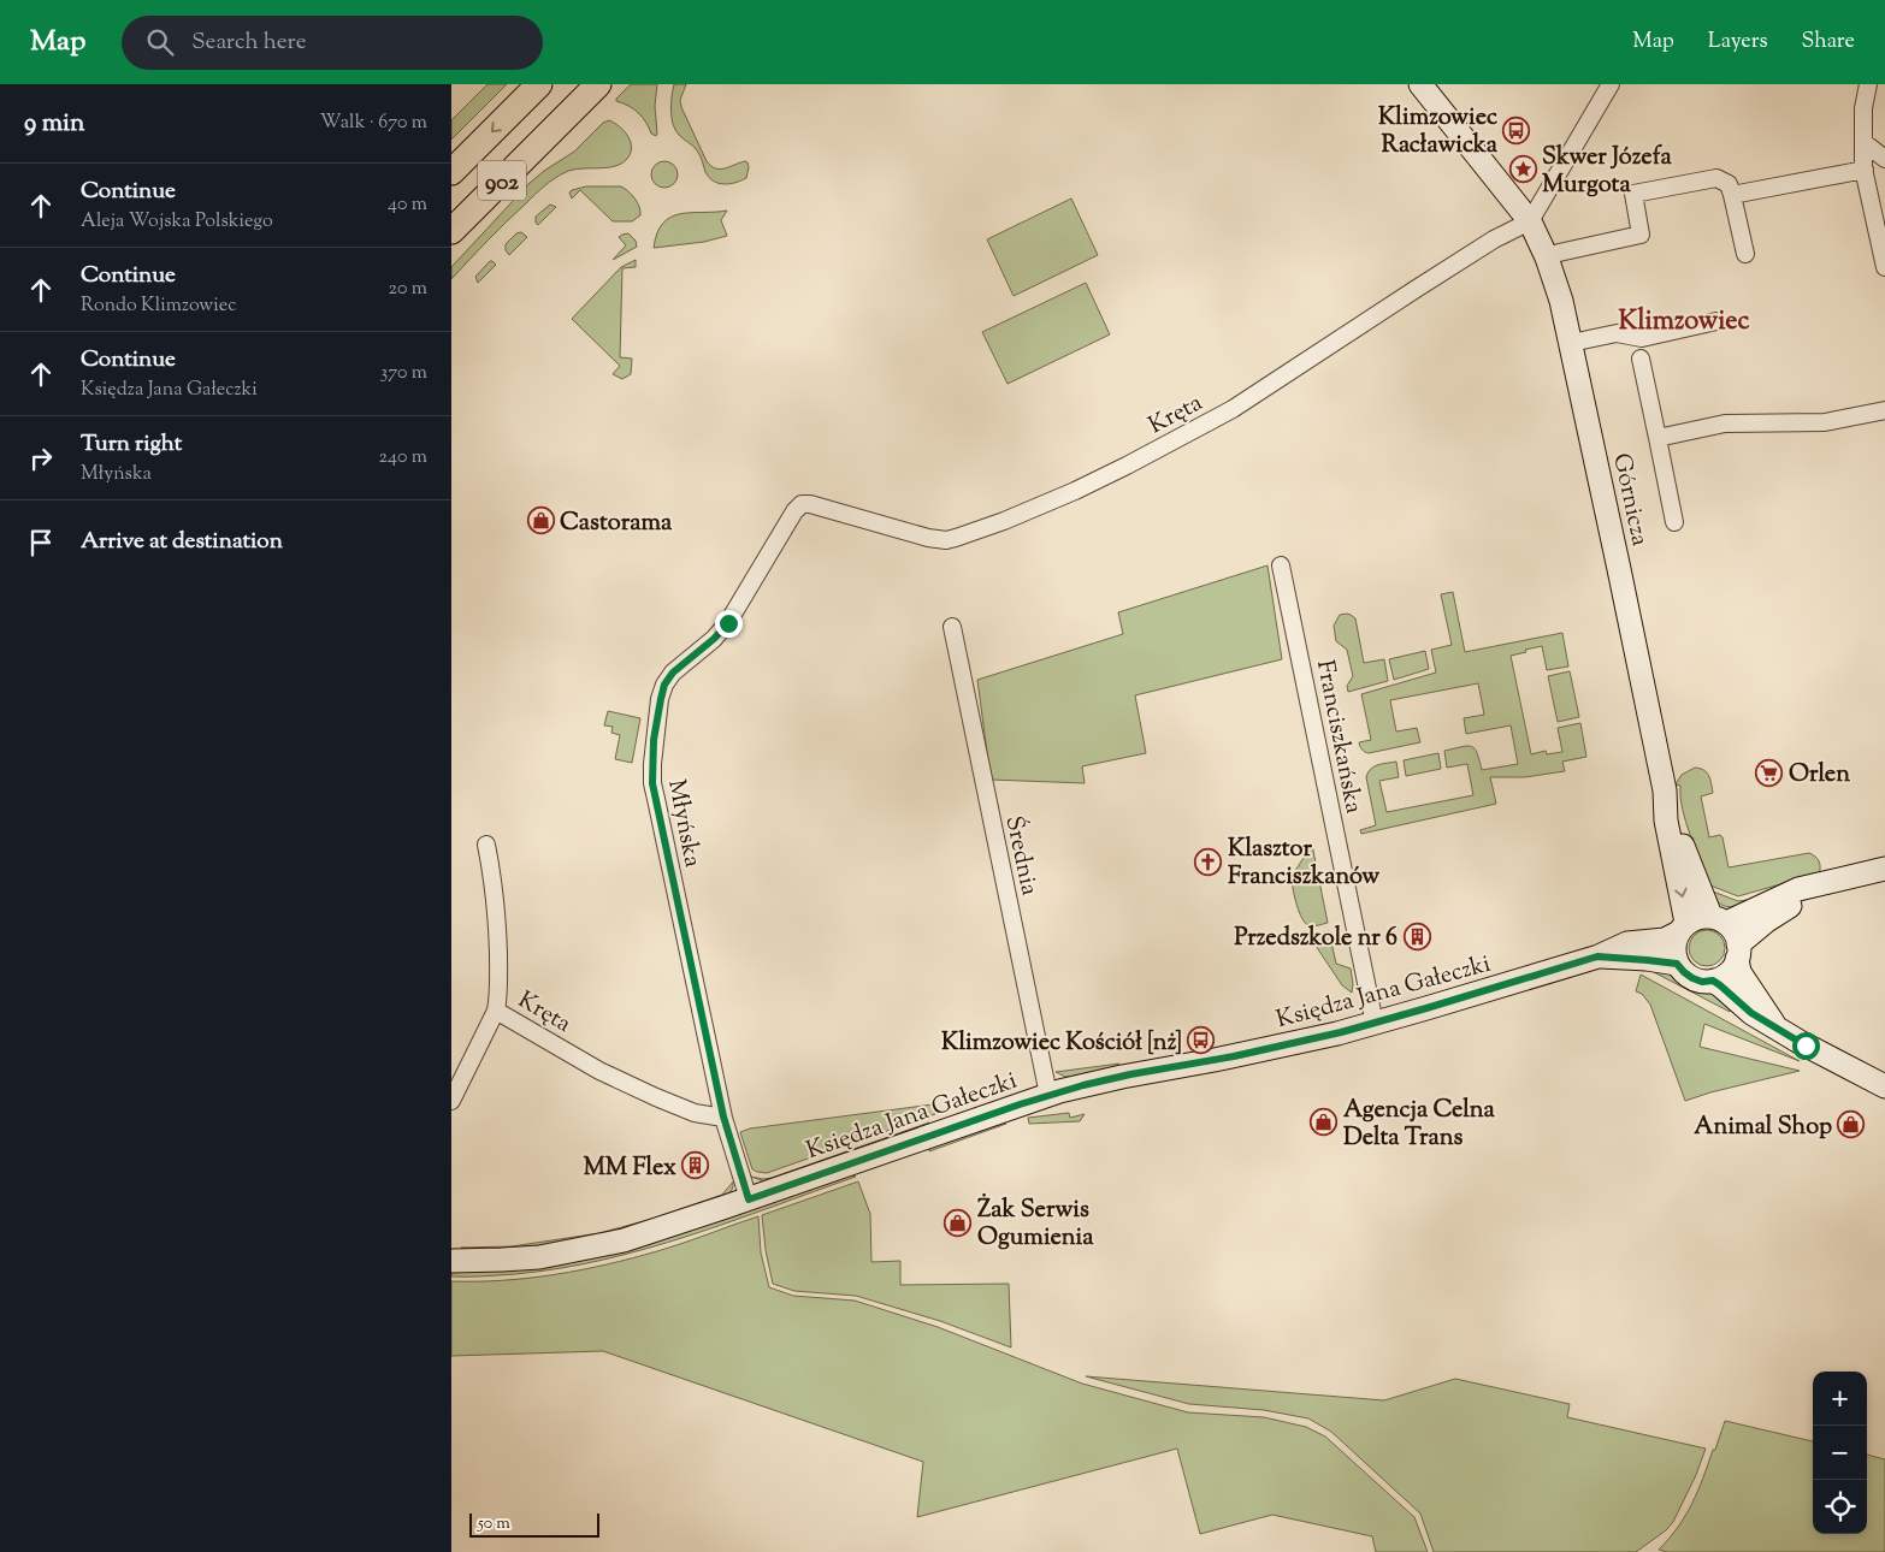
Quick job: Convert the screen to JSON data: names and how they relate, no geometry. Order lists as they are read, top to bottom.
{
  "streets": {
    "main road": ["902", "Górnicza", "Księdza Jana Gałeczki"],
    "street": [
      "Kręta",
      "Franciszkańska",
      "Młyńska",
      "Średnia"
    ]
  },
  "crossings": [
    ["Kręta", "Górnicza"],
    ["Kręta", "Młyńska"],
    ["Górnicza", "Księdza Jana Gałeczki"],
    ["Franciszkańska", "Księdza Jana Gałeczki"],
    ["Młyńska", "Księdza Jana Gałeczki"],
    ["Średnia", "Księdza Jana Gałeczki"]
  ],
  "districts": ["Klimzowiec"],
  "places": {
    "bus stop": ["Klimzowiec Racławicka", "Klimzowiec Kościół [nż]"],
    "place": ["Skwer Józefa Murgota"],
    "shop": [
      "Castorama",
      "Agencja Celna Delta Trans",
      "Animal Shop",
      "Żak Serwis Ogumienia"
    ],
    "supermarket": ["Orlen"],
    "church": ["Klasztor Franciszkanów"],
    "building": ["Przedszkole nr 6", "MM Flex"]
  },
  "scale_bar": "50 m",
  "page": {
    "header": "Map",
    "search": "Search here",
    "nav": ["Map", "Layers", "Share"],
    "heading": ["9 min", "Walk · 670 m"],
    "list": [
      ["Continue", "Aleja Wojska Polskiego", "40 m"],
      ["Continue", "Rondo Klimzowiec", "20 m"],
      ["Continue", "Księdza Jana Gałeczki", "370 m"],
      ["Turn right", "Młyńska", "240 m"],
      "Arrive at destination"
    ],
    "map_buttons": ["+", "−"],
    "scale": "50 m"
  }
}
